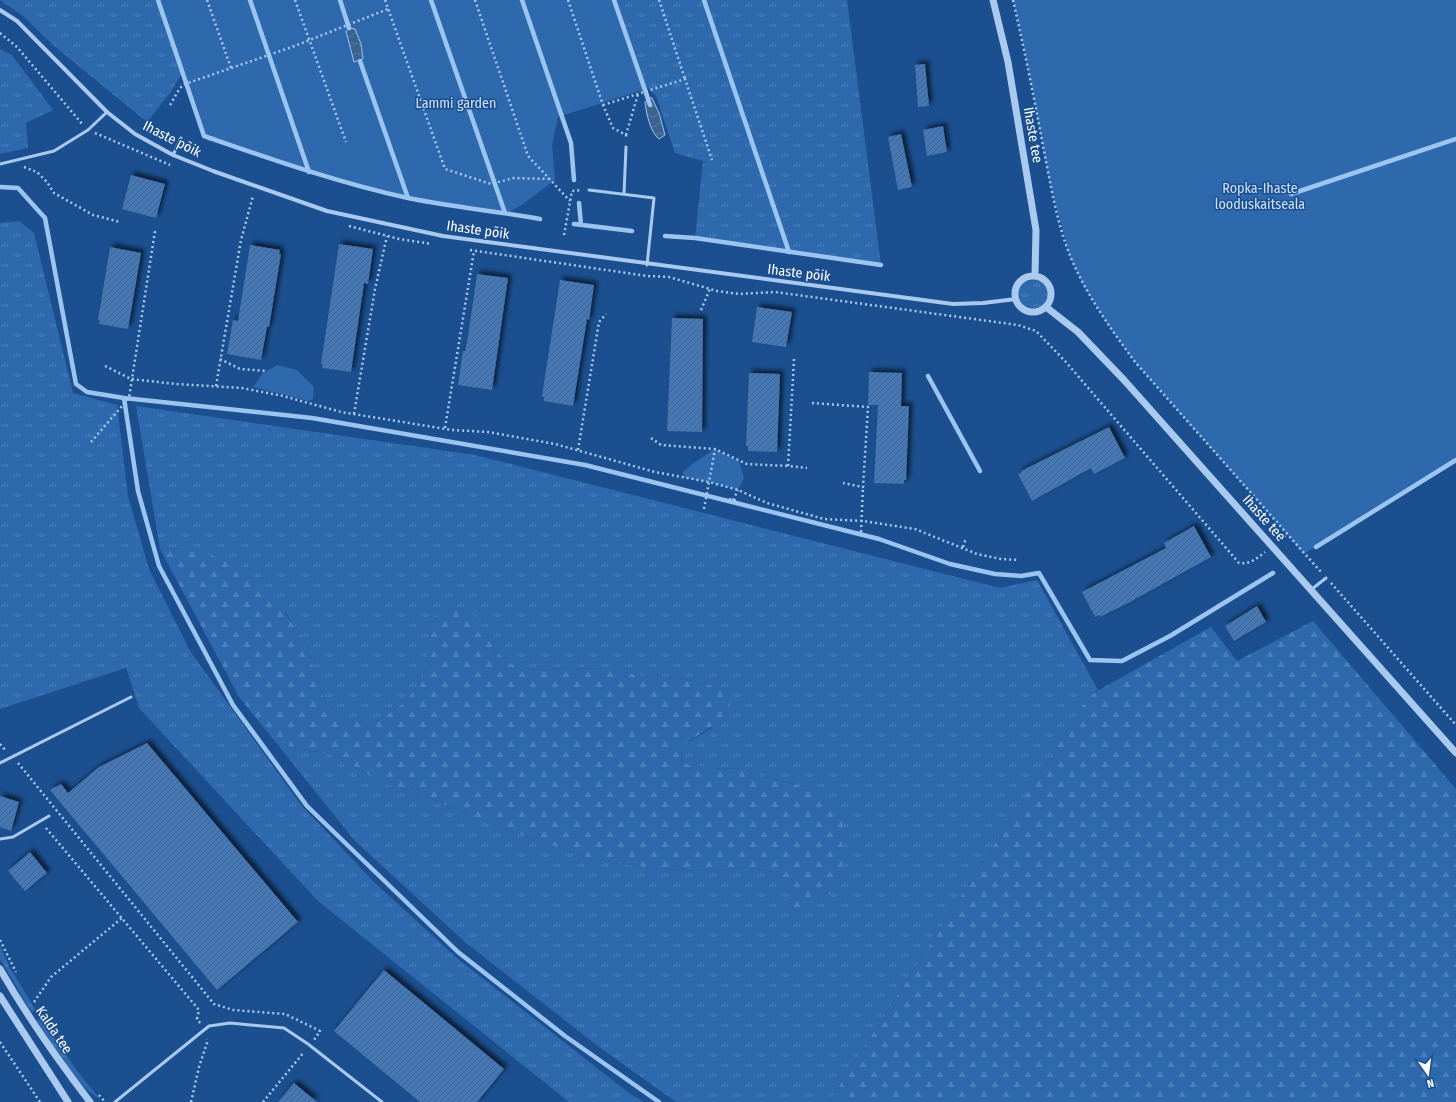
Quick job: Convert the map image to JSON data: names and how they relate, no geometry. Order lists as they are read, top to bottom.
{
  "streets": {
    "street": ["Ihaste tee", "Ihaste põik", "Kalda tee"]
  },
  "crossings": [
    ["Ihaste tee", "Ihaste põik"]
  ],
  "parks": ["Lammi garden", "Ropka-Ihaste looduskaitseala"],
  "north": "bottom"
}
